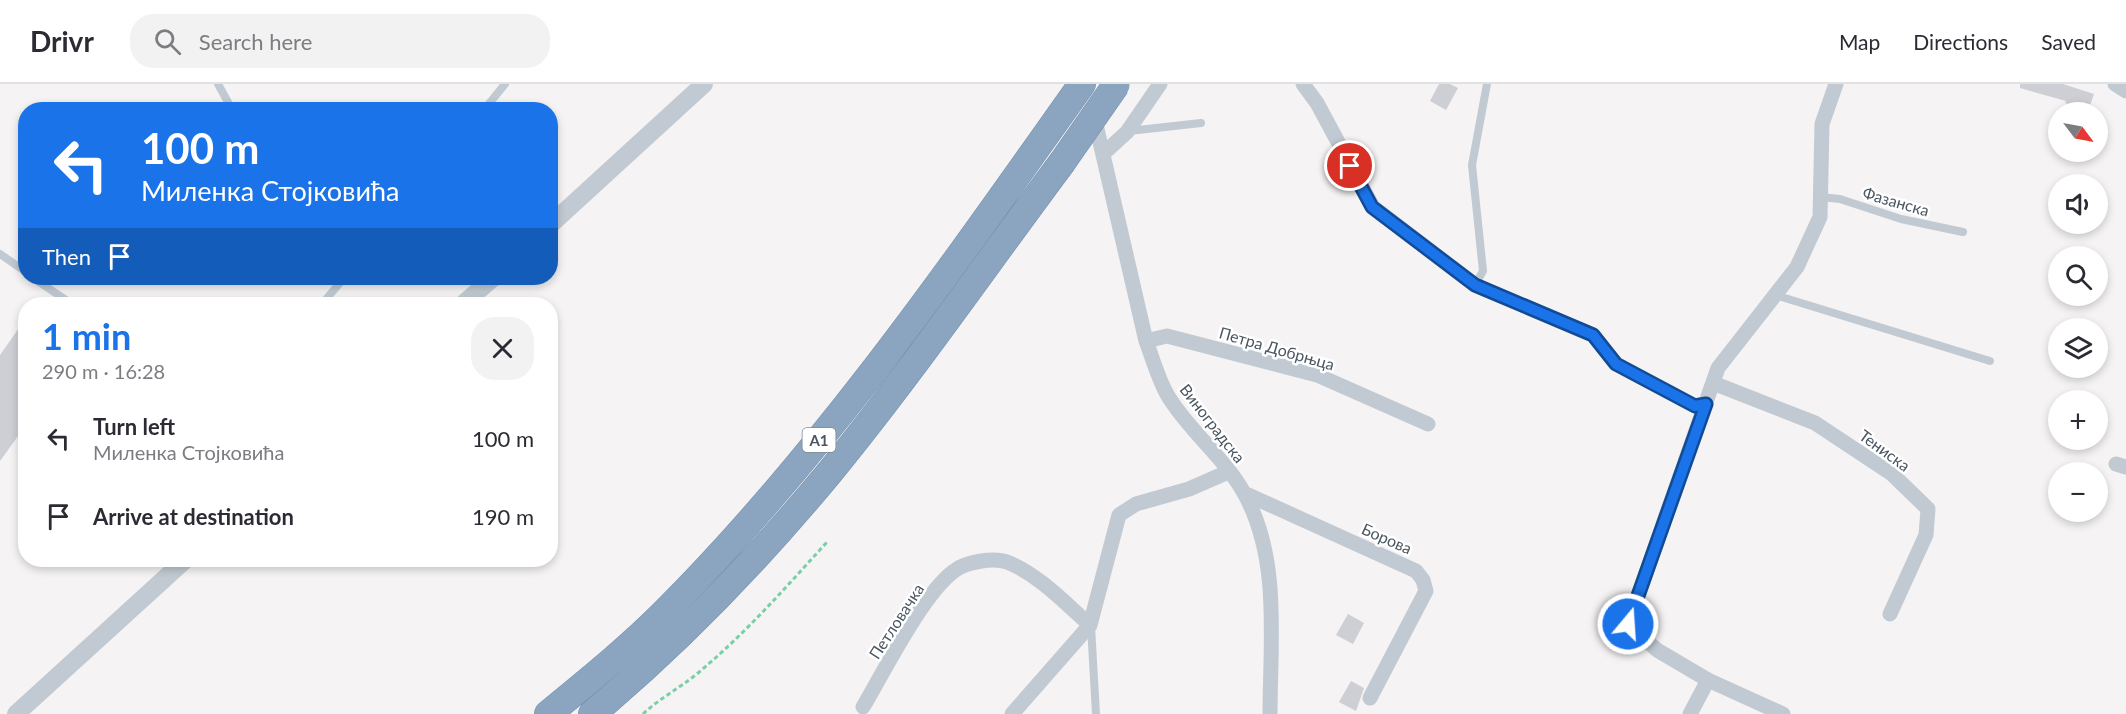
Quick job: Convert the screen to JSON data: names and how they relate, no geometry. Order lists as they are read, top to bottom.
{
  "streets": {
    "highway": ["A1"],
    "street": [
      "Петра Добрњца",
      "Виноградска",
      "Тениска",
      "Борова",
      "Петловачка"
    ],
    "lane": ["Фазанска"]
  },
  "crossings": [
    ["Петра Добрњца", "Виноградска"],
    ["Виноградска", "Борова"]
  ],
  "north": "bottom right",
  "page": {
    "header": "Drivr",
    "search": "Search here",
    "nav": ["Map", "Directions", "Saved"],
    "map_buttons": ["+", "−"],
    "turn": ["100 m", "Миленка Стојковића"],
    "then": "Then",
    "heading": ["1 min", "290 m · 16:28"],
    "list": [
      {
        "name": "Turn left",
        "note": "Миленка Стојковића",
        "value": "100 m"
      },
      {
        "name": "Arrive at destination",
        "value": "190 m"
      }
    ]
  }
}
